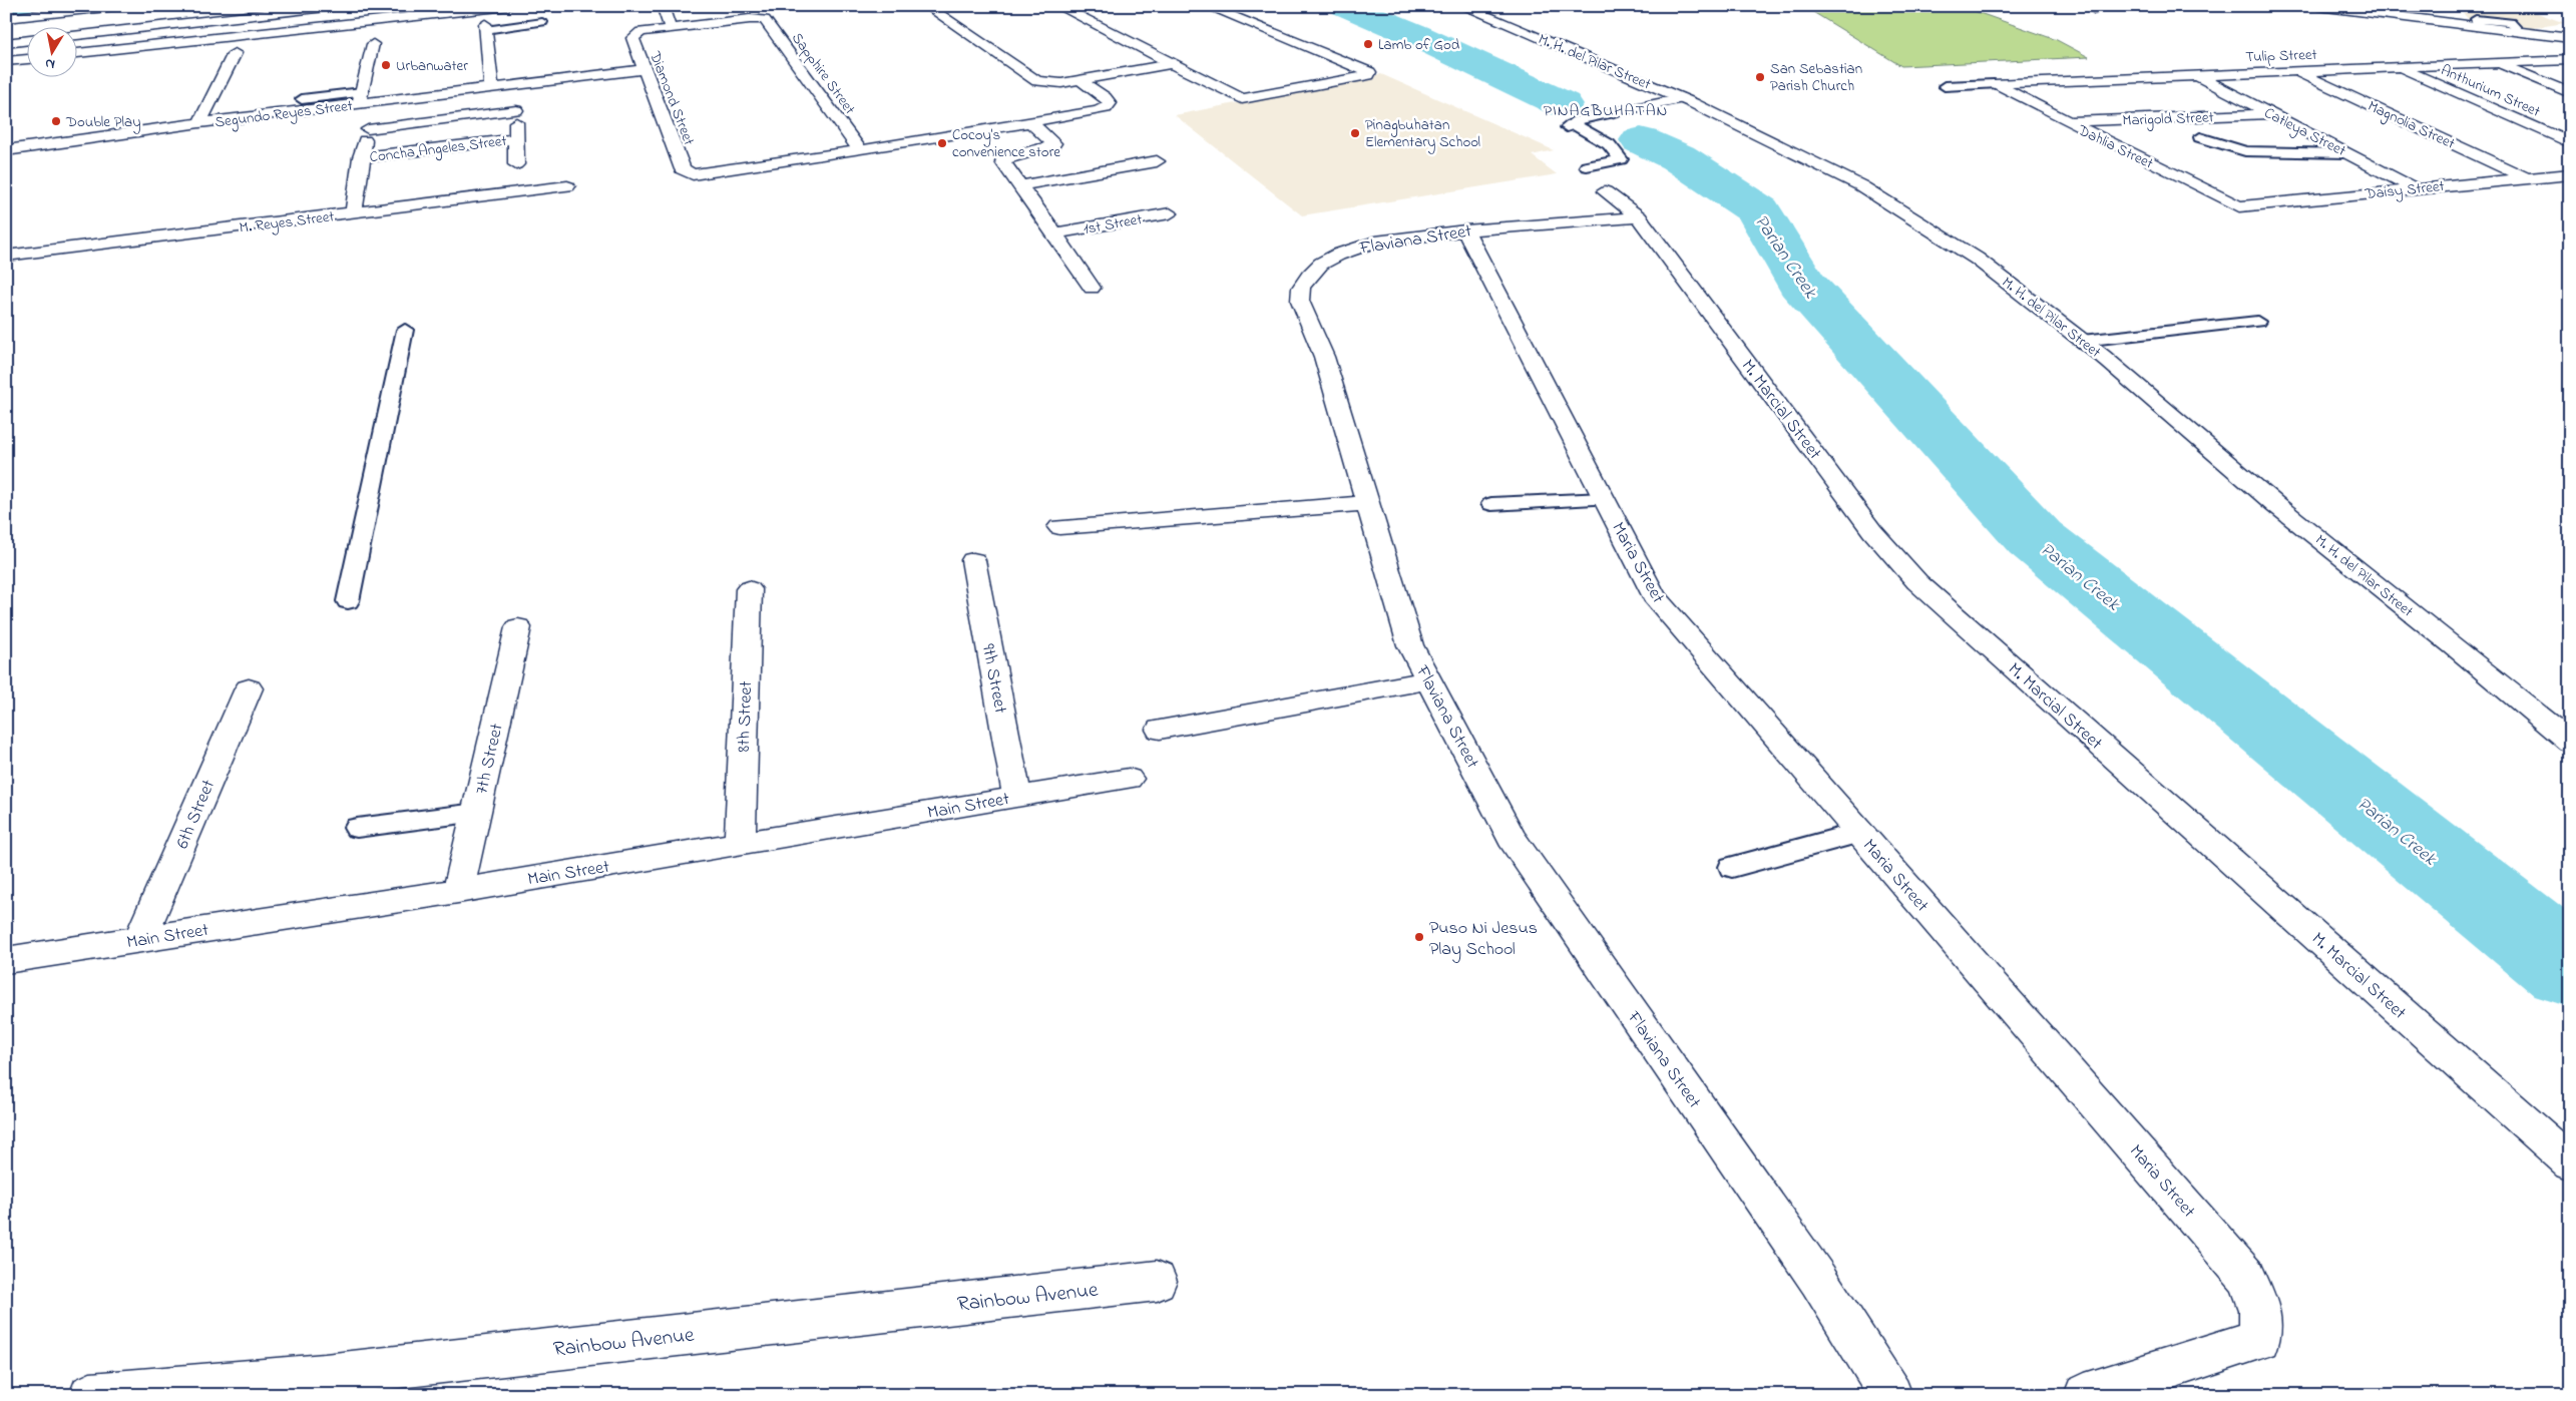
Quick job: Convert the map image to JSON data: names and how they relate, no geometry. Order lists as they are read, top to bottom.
{
  "streets": {
    "street": [
      "Tulip Street",
      "M. H. del Pilar Street",
      "Sapphire Street",
      "Anthurium Street",
      "Diamond Street",
      "Segundo Reyes Street",
      "Marigold Street",
      "Magnolia Street",
      "Catleya Street",
      "Dahlia Street",
      "Concha Angeles Street",
      "Daisy Street",
      "M. Reyes Street",
      "1st Street",
      "Flaviana Street",
      "M. Marcial Street",
      "Maria Street",
      "9th Street",
      "8th Street",
      "7th Street",
      "Main Street",
      "6th Street",
      "Rainbow Avenue"
    ]
  },
  "crossings": [
    ["Tulip Street", "Anthurium Street"],
    ["Tulip Street", "Magnolia Street"],
    ["Tulip Street", "Catleya Street"],
    ["Tulip Street", "Dahlia Street"],
    ["Sapphire Street", "Diamond Street"],
    ["Diamond Street", "Segundo Reyes Street"],
    ["Marigold Street", "Catleya Street"],
    ["Marigold Street", "Dahlia Street"],
    ["Magnolia Street", "Daisy Street"],
    ["Catleya Street", "Daisy Street"],
    ["Dahlia Street", "Daisy Street"],
    ["Flaviana Street", "M. Marcial Street"],
    ["Flaviana Street", "Maria Street"],
    ["9th Street", "Main Street"],
    ["8th Street", "Main Street"],
    ["7th Street", "Main Street"],
    ["Main Street", "6th Street"]
  ],
  "districts": ["PINAGBUHATAN"],
  "water": ["Parian Creek"],
  "places": [
    "Lamb of God",
    "Urbanwater",
    "San Sebastian Parish Church",
    "Double Play",
    "Pinagbuhatan Elementary School",
    "Cocoy's convenience store",
    "Puso Ni Jesus Play School"
  ],
  "north": "bottom"
}
